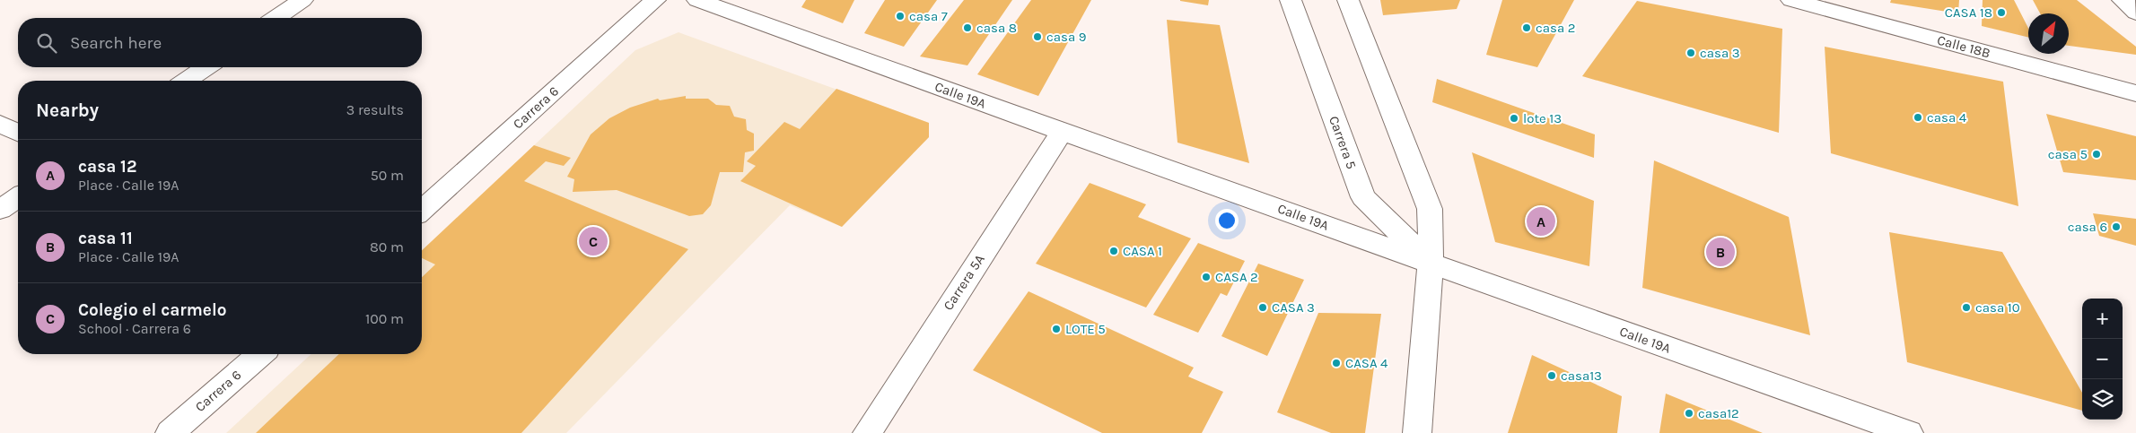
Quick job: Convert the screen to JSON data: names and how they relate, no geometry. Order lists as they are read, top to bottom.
{
  "streets": {
    "street": [
      "Calle 18B",
      "Calle 19A",
      "Carrera 6",
      "Carrera 5",
      "Carrera 5A"
    ]
  },
  "crossings": [
    ["Calle 19A", "Carrera 5"],
    ["Calle 19A", "Carrera 5A"]
  ],
  "places": [
    "CASA 18",
    "casa 7",
    "casa 8",
    "casa 2",
    "casa 9",
    "casa 3",
    "casa 4",
    "lote 13",
    "casa 5",
    "casa 6",
    "CASA 1",
    "CASA 2",
    "CASA 3",
    "casa 10",
    "LOTE 5",
    "CASA 4",
    "casa13",
    "casa12"
  ],
  "north": "top right",
  "page": {
    "search": "Search here",
    "heading": ["Nearby", "3 results"],
    "list": [
      {
        "mark": "A",
        "name": "casa 12",
        "note": "Place · Calle 19A",
        "value": "50 m"
      },
      {
        "mark": "B",
        "name": "casa 11",
        "note": "Place · Calle 19A",
        "value": "80 m"
      },
      {
        "mark": "C",
        "name": "Colegio el carmelo",
        "note": "School · Carrera 6",
        "value": "100 m"
      }
    ],
    "pins": ["A", "C", "B"],
    "map_buttons": ["+", "−"]
  }
}
